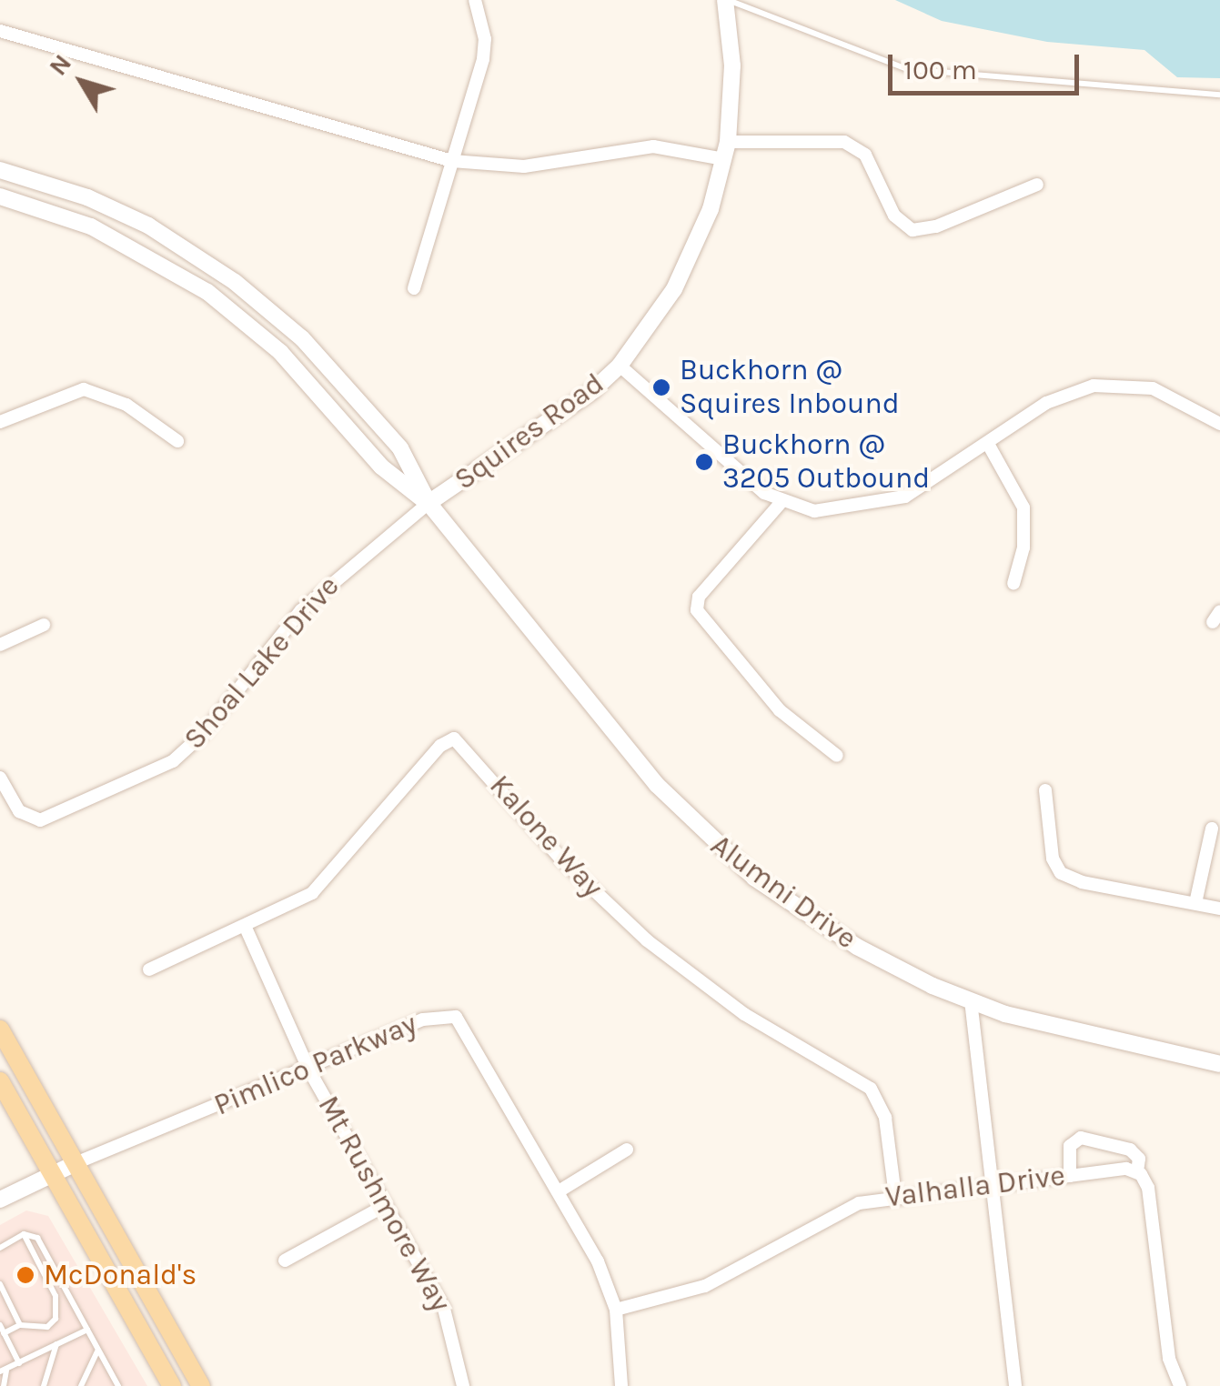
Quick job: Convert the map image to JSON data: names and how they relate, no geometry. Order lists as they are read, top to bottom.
{
  "streets": {
    "street": [
      "Squires Road",
      "Shoal Lake Drive",
      "Kalone Way",
      "Alumni Drive",
      "Pimlico Parkway",
      "Valhalla Drive",
      "Mt Rushmore Way"
    ]
  },
  "crossings": [
    ["Squires Road", "Shoal Lake Drive"],
    ["Squires Road", "Alumni Drive"],
    ["Shoal Lake Drive", "Alumni Drive"],
    ["Kalone Way", "Valhalla Drive"],
    ["Kalone Way", "Mt Rushmore Way"],
    ["Pimlico Parkway", "Valhalla Drive"],
    ["Pimlico Parkway", "Mt Rushmore Way"]
  ],
  "places": ["Buckhorn @ Squires Inbound", "Buckhorn @ 3205 Outbound", "McDonald's"],
  "scale_bar": "100 m",
  "north": "top left"
}
